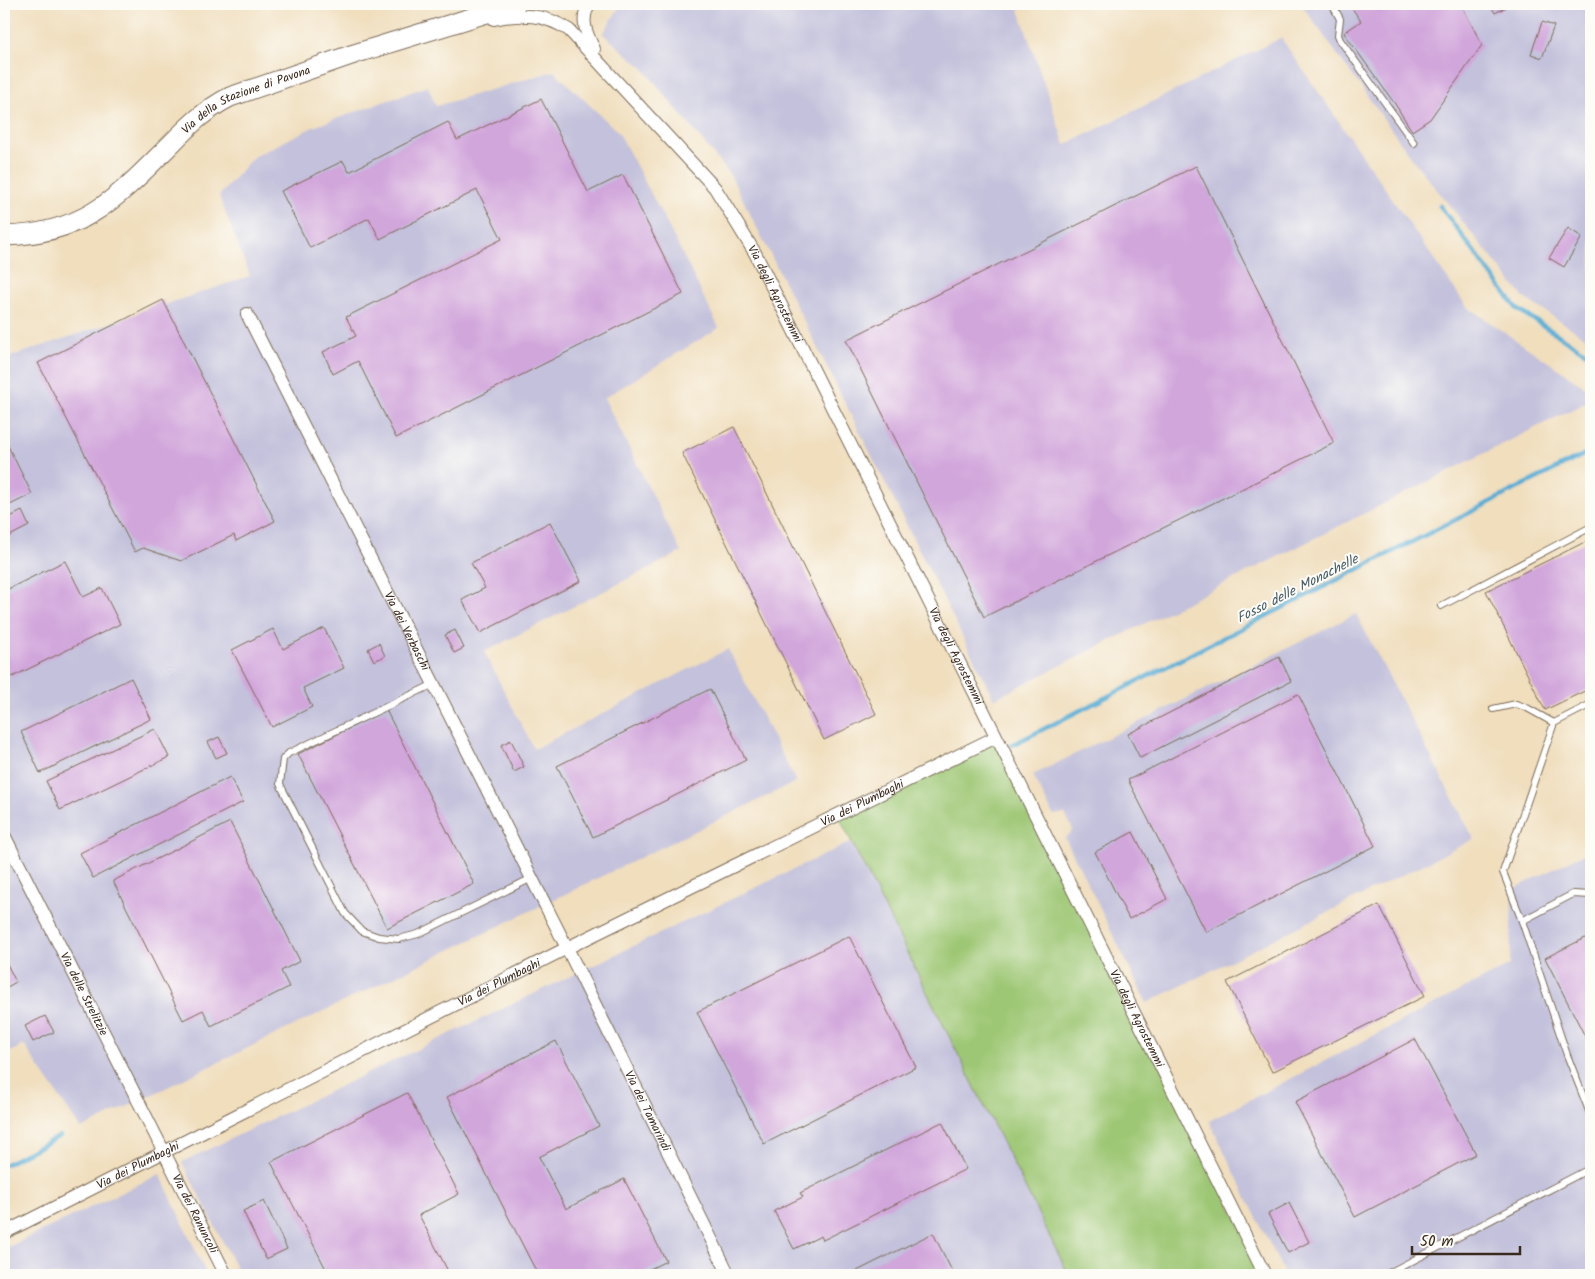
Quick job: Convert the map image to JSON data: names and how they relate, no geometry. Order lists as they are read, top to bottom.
{
  "streets": {
    "main road": ["Via della Stazione di Pavona"],
    "street": [
      "Via degli Agrostemmi",
      "Via dei Verbaschi",
      "Via dei Plumbaghi",
      "Via delle Strelitzie",
      "Via dei Tamarindi",
      "Via dei Ranuncoli"
    ]
  },
  "crossings": [
    ["Via della Stazione di Pavona", "Via degli Agrostemmi"],
    ["Via degli Agrostemmi", "Via dei Plumbaghi"],
    ["Via dei Verbaschi", "Via dei Plumbaghi"],
    ["Via dei Verbaschi", "Via dei Tamarindi"],
    ["Via dei Plumbaghi", "Via delle Strelitzie"],
    ["Via dei Plumbaghi", "Via dei Tamarindi"],
    ["Via dei Plumbaghi", "Via dei Ranuncoli"],
    ["Via delle Strelitzie", "Via dei Ranuncoli"]
  ],
  "water": ["Fosso delle Monachelle"],
  "scale_bar": "50 m"
}
